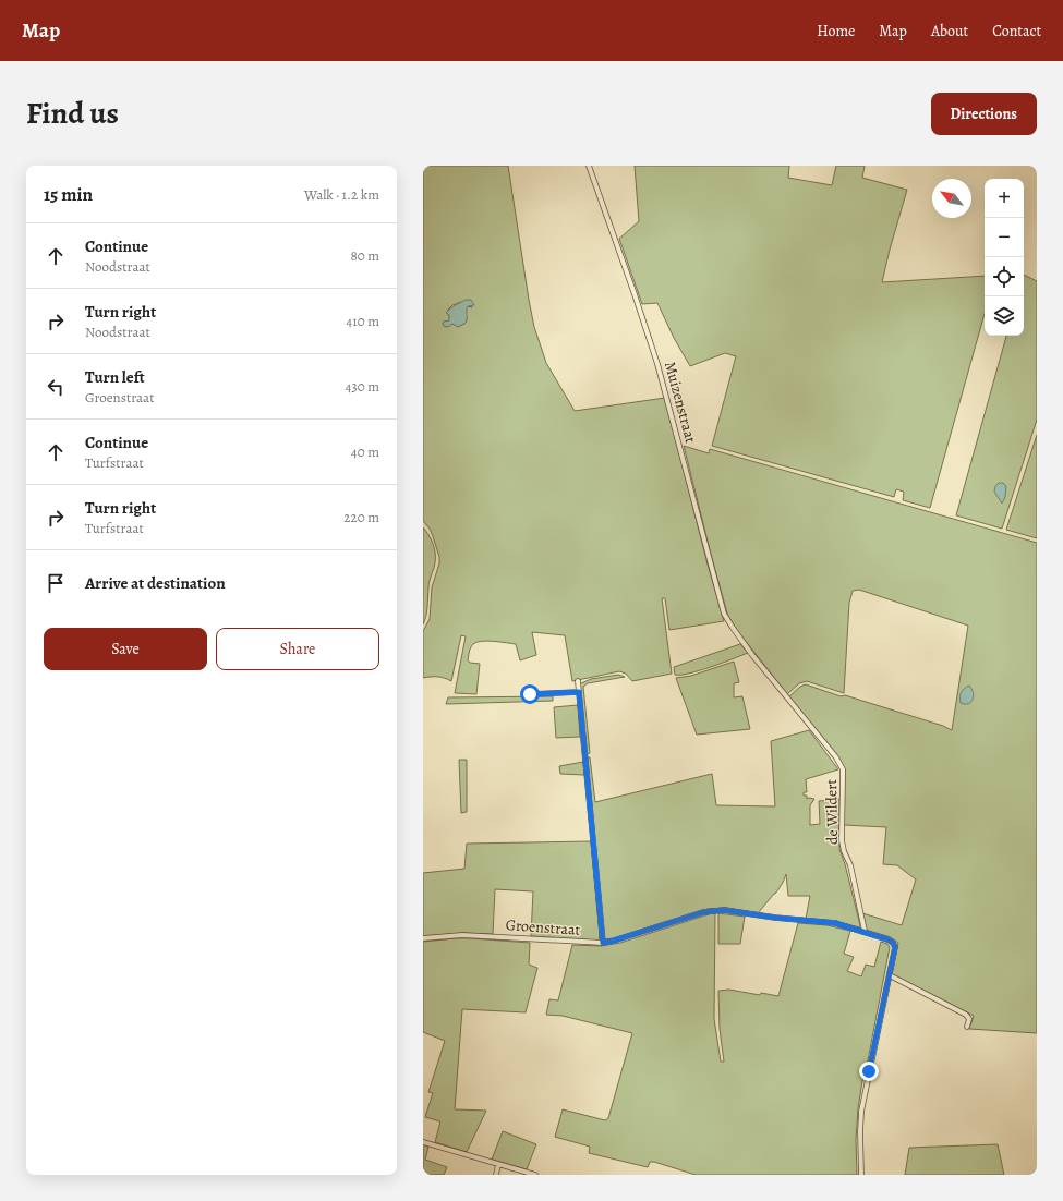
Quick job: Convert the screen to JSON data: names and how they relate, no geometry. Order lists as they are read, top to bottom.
{
  "streets": {
    "street": ["Muizenstraat", "de Wildert", "Groenstraat"]
  },
  "crossings": [
    ["Muizenstraat", "de Wildert"],
    ["de Wildert", "Groenstraat"]
  ],
  "north": "top left",
  "page": {
    "header": "Map",
    "nav": [
      "Home",
      "Map",
      "About",
      "Contact"
    ],
    "title": "Find us",
    "buttons": [
      "Directions",
      ["Save", "Share"]
    ],
    "heading": ["15 min", "Walk · 1.2 km"],
    "map_buttons": ["+", "−"],
    "list": [
      ["Continue", "Noodstraat", "80 m"],
      ["Turn right", "Noodstraat", "410 m"],
      ["Turn left", "Groenstraat", "430 m"],
      ["Continue", "Turfstraat", "40 m"],
      ["Turn right", "Turfstraat", "220 m"],
      "Arrive at destination"
    ]
  }
}
